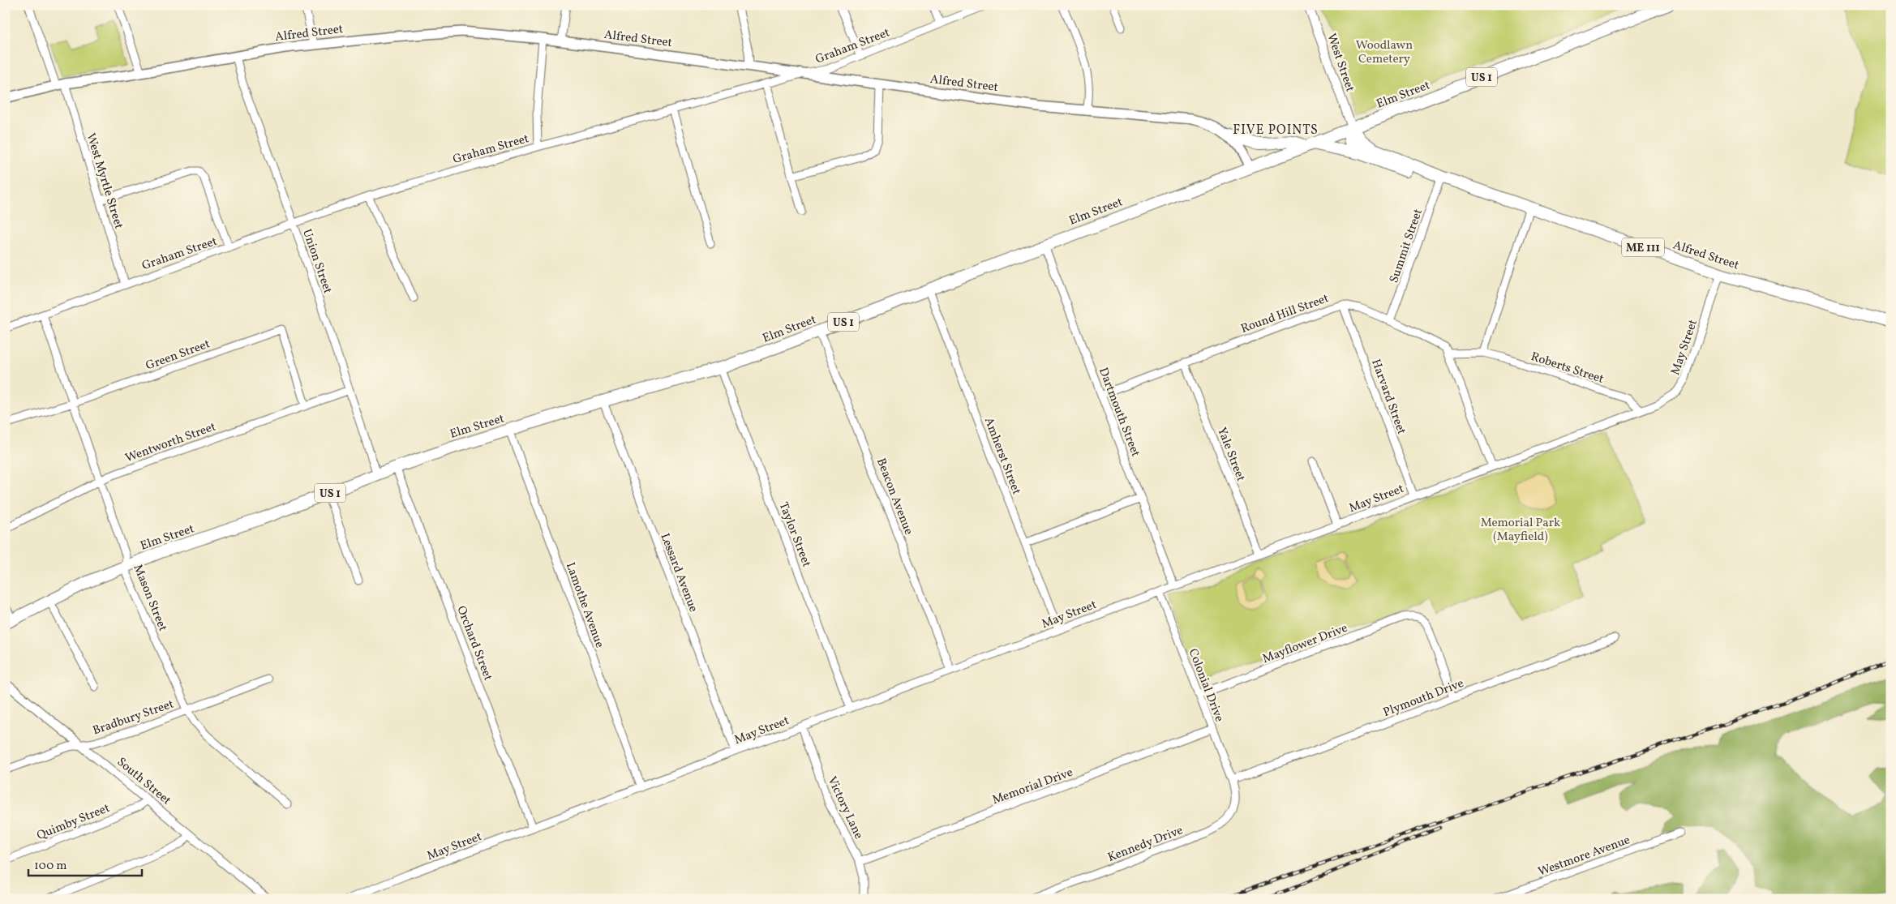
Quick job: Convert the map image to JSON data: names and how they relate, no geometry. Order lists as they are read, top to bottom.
{
  "streets": {
    "main road": [
      "Alfred Street",
      "US 1",
      "Elm Street",
      "ME 111"
    ],
    "street": [
      "Graham Street",
      "West Street",
      "West Myrtle Street",
      "Summit Street",
      "Union Street",
      "Round Hill Street",
      "May Street",
      "Green Street",
      "Roberts Street",
      "Harvard Street",
      "Dartmouth Street",
      "Wentworth Street",
      "Yale Street",
      "Amherst Street",
      "Beacon Avenue",
      "Taylor Street",
      "Lessard Avenue",
      "Mason Street",
      "Lamothe Avenue",
      "Orchard Street",
      "Mayflower Drive",
      "Colonial Drive",
      "Plymouth Drive",
      "Bradbury Street",
      "South Street",
      "Memorial Drive",
      "Victory Lane",
      "Quimby Street",
      "Kennedy Drive",
      "Westmore Avenue"
    ]
  },
  "crossings": [
    ["Alfred Street", "Graham Street"],
    ["Alfred Street", "West Street"],
    ["Alfred Street", "Elm Street"],
    ["Alfred Street", "West Myrtle Street"],
    ["Alfred Street", "Summit Street"],
    ["Alfred Street", "Union Street"],
    ["Alfred Street", "May Street"],
    ["Graham Street", "West Myrtle Street"],
    ["Graham Street", "Union Street"],
    ["Graham Street", "Mason Street"],
    ["West Street", "Elm Street"],
    ["Elm Street", "Union Street"],
    ["Elm Street", "Dartmouth Street"],
    ["Elm Street", "Amherst Street"],
    ["Elm Street", "Beacon Avenue"],
    ["Elm Street", "Taylor Street"],
    ["Elm Street", "Lessard Avenue"],
    ["Elm Street", "Mason Street"],
    ["Elm Street", "Lamothe Avenue"],
    ["Elm Street", "Orchard Street"],
    ["Summit Street", "Round Hill Street"],
    ["Union Street", "Wentworth Street"],
    ["Round Hill Street", "Roberts Street"],
    ["Round Hill Street", "Harvard Street"],
    ["Round Hill Street", "Dartmouth Street"],
    ["Round Hill Street", "Yale Street"],
    ["May Street", "Roberts Street"],
    ["May Street", "Harvard Street"],
    ["May Street", "Dartmouth Street"],
    ["May Street", "Yale Street"],
    ["May Street", "Amherst Street"],
    ["May Street", "Beacon Avenue"],
    ["May Street", "Taylor Street"],
    ["May Street", "Lessard Avenue"],
    ["May Street", "Lamothe Avenue"],
    ["May Street", "Orchard Street"],
    ["May Street", "Colonial Drive"],
    ["May Street", "Victory Lane"],
    ["Green Street", "Wentworth Street"],
    ["Green Street", "Mason Street"],
    ["Wentworth Street", "Mason Street"],
    ["Mason Street", "Bradbury Street"],
    ["Mayflower Drive", "Colonial Drive"],
    ["Mayflower Drive", "Plymouth Drive"],
    ["Colonial Drive", "Plymouth Drive"],
    ["Colonial Drive", "Memorial Drive"],
    ["Colonial Drive", "Kennedy Drive"],
    ["Plymouth Drive", "Kennedy Drive"],
    ["Bradbury Street", "South Street"],
    ["South Street", "Quimby Street"],
    ["Memorial Drive", "Victory Lane"]
  ],
  "districts": ["FIVE POINTS"],
  "parks": ["Woodlawn Cemetery", "Memorial Park (Mayfield)"],
  "scale_bar": "100 m"
}
